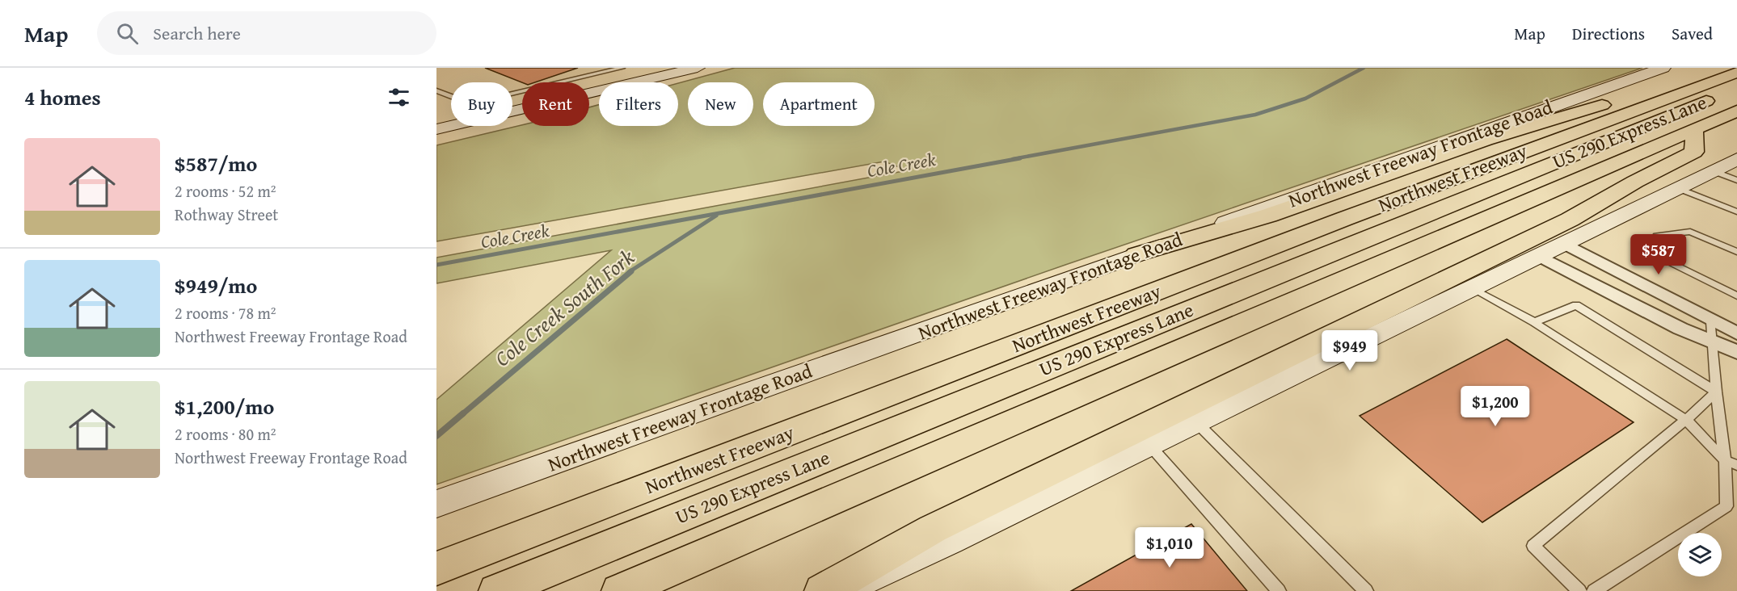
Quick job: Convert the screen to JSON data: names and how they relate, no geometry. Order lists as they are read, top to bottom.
{
  "streets": {
    "highway": ["US 290 Express Lane", "Northwest Freeway"],
    "main road": ["Northwest Freeway Frontage Road"]
  },
  "water": ["Cole Creek", "Cole Creek South Fork"],
  "page": {
    "header": "Map",
    "search": "Search here",
    "nav": ["Map", "Directions", "Saved"],
    "heading": "4 homes",
    "chip": [
      "Buy",
      "Rent",
      "Filters",
      "New",
      "Apartment"
    ],
    "list": [
      {
        "name": "$587/mo",
        "note": "2 rooms · 52 m² · Rothway Street"
      },
      {
        "name": "$949/mo",
        "note": "2 rooms · 78 m² · Northwest Freeway Frontage Road"
      },
      {
        "name": "$1,200/mo",
        "note": "2 rooms · 80 m² · Northwest Freeway Frontage Road"
      }
    ],
    "price": [
      "$587",
      "$949",
      "$1,200",
      "$1,010"
    ]
  }
}
